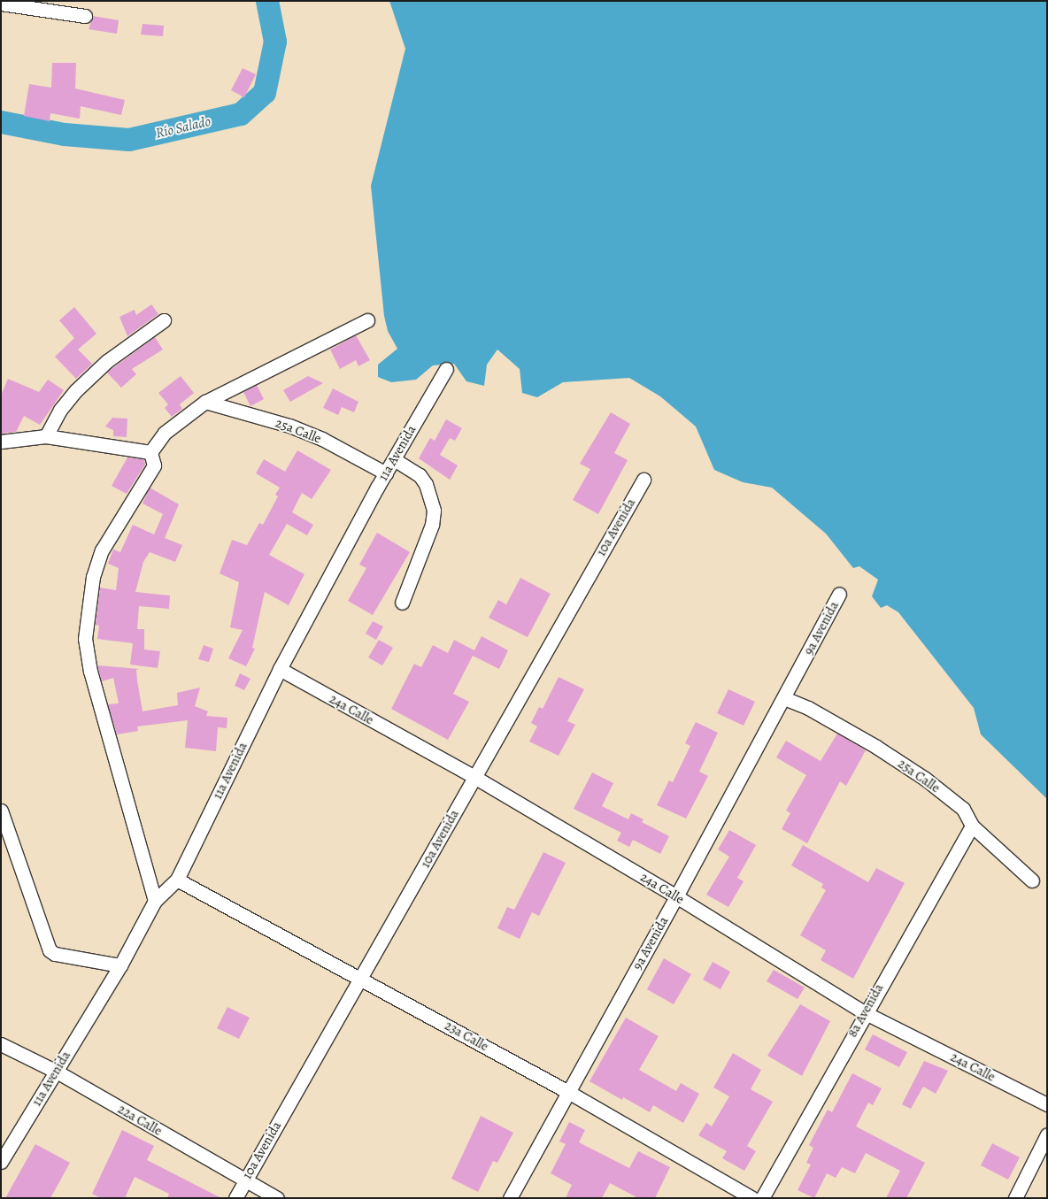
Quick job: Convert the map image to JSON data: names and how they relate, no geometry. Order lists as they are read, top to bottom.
{
  "streets": {
    "street": [
      "25a Calle",
      "11a Avenida",
      "10a Avenida",
      "9a Avenida",
      "24a Calle",
      "8a Avenida",
      "23a Calle",
      "22a Calle"
    ]
  },
  "crossings": [
    ["25a Calle", "11a Avenida"],
    ["25a Calle", "9a Avenida"],
    ["25a Calle", "8a Avenida"],
    ["11a Avenida", "24a Calle"],
    ["11a Avenida", "23a Calle"],
    ["11a Avenida", "22a Calle"],
    ["10a Avenida", "24a Calle"],
    ["10a Avenida", "23a Calle"],
    ["10a Avenida", "22a Calle"],
    ["9a Avenida", "24a Calle"],
    ["9a Avenida", "23a Calle"],
    ["24a Calle", "8a Avenida"]
  ],
  "water": ["Río Salado"]
}
